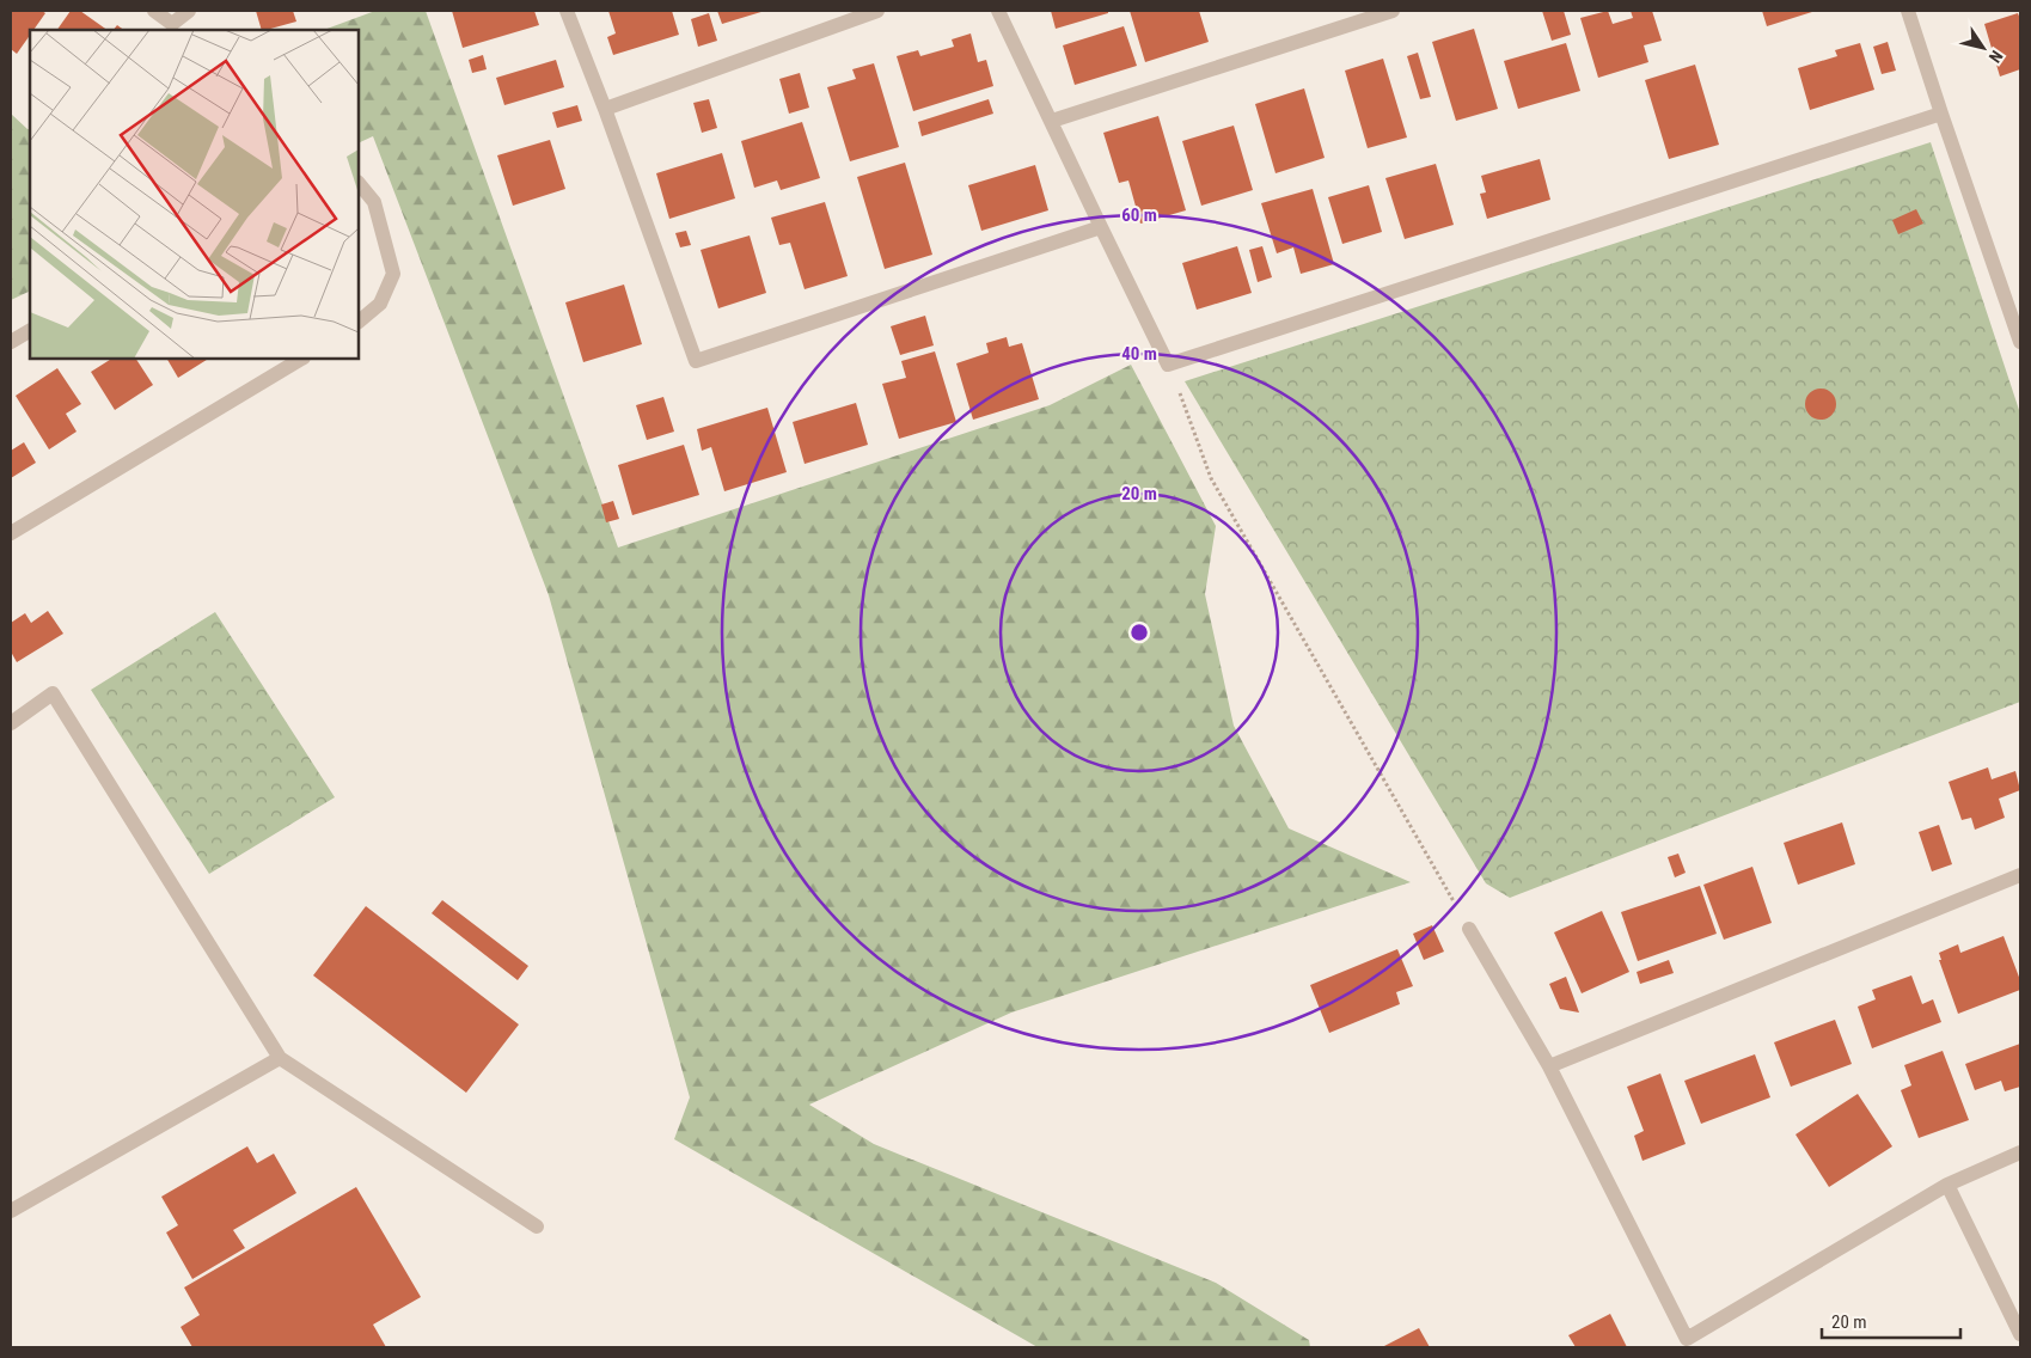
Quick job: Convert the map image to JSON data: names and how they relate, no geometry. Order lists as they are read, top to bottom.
{
  "scale_bar": "20 m",
  "north": "bottom right",
  "rings": ["60 m", "40 m", "20 m"]
}
